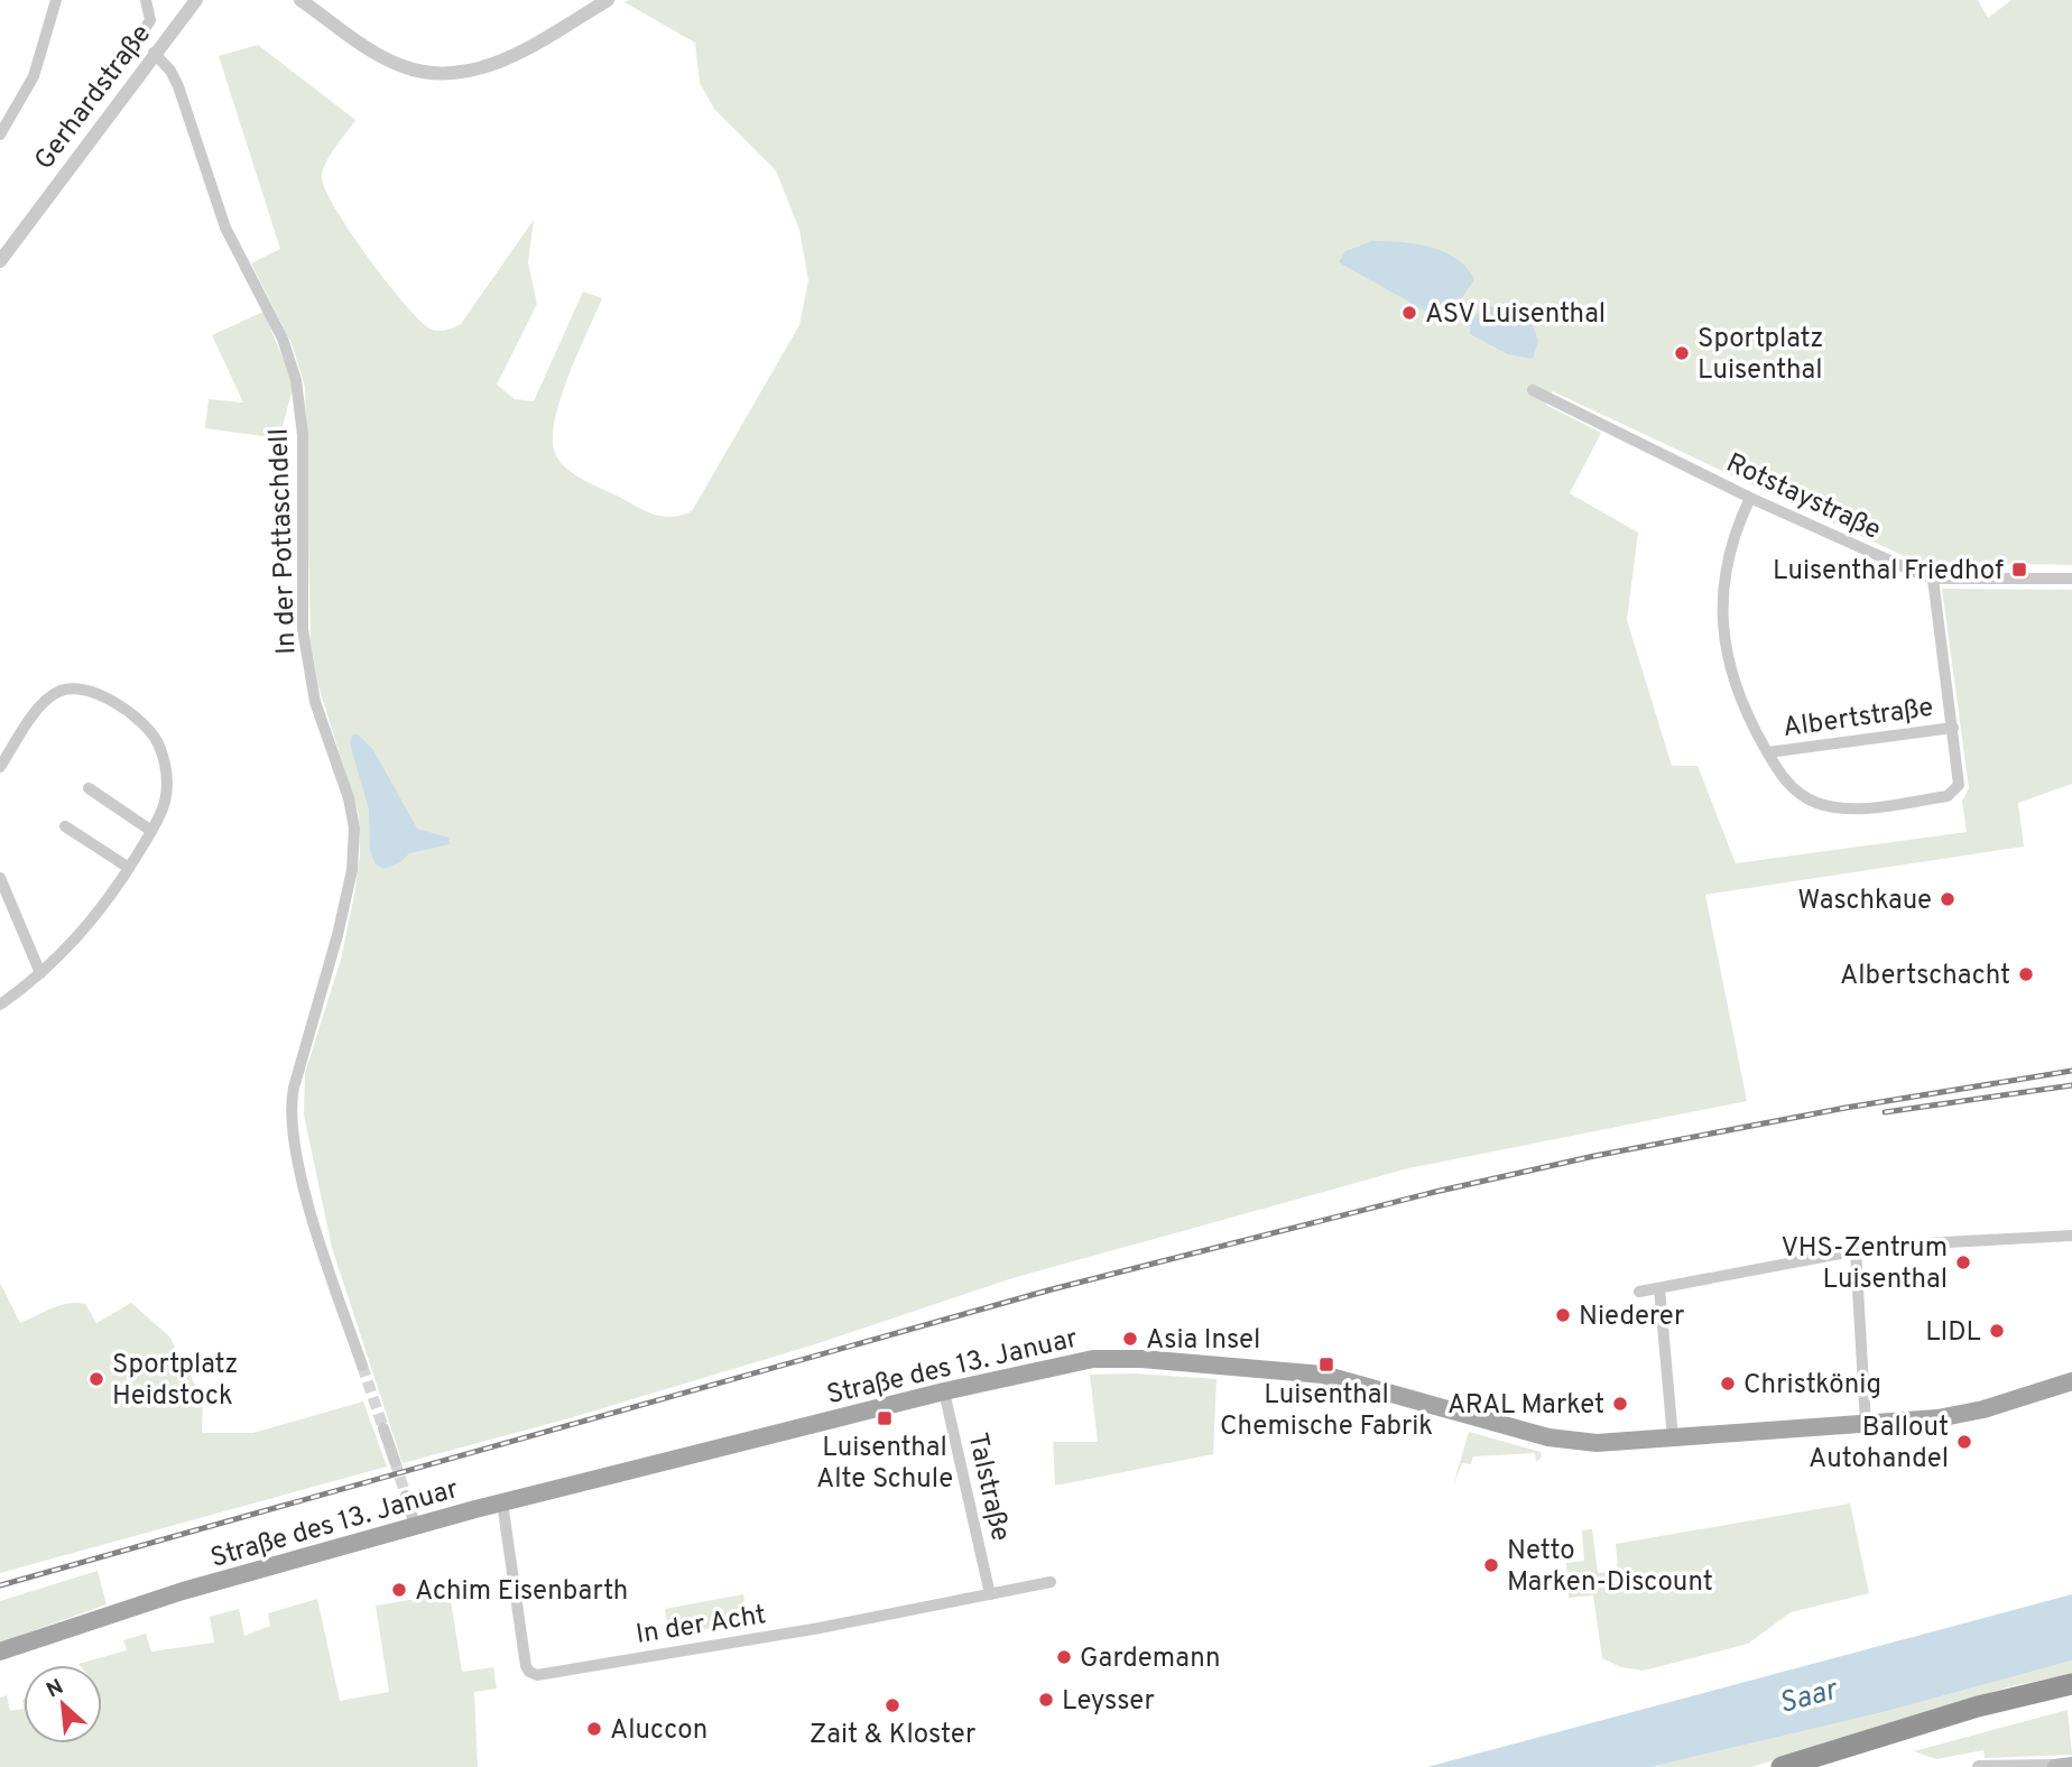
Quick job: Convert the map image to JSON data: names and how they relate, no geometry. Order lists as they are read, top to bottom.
{
  "streets": {
    "main road": ["Straße des 13. Januar"],
    "street": [
      "Gerhardstraße",
      "Rotstaystraße",
      "In der Pottaschdell",
      "Albertstraße",
      "Talstraße",
      "In der Acht"
    ]
  },
  "crossings": [
    ["Gerhardstraße", "In der Pottaschdell"],
    ["Rotstaystraße", "Albertstraße"],
    ["Straße des 13. Januar", "Talstraße"],
    ["Straße des 13. Januar", "In der Acht"],
    ["Talstraße", "In der Acht"]
  ],
  "water": ["Saar"],
  "places": {
    "other": [
      "ASV Luisenthal",
      "Sportplatz Luisenthal",
      "Waschkaue",
      "Albertschacht",
      "VHS-Zentrum Luisenthal",
      "Niederer",
      "LIDL",
      "Asia Insel",
      "Sportplatz Heidstock",
      "Christkönig",
      "ARAL Market",
      "Ballout Autohandel",
      "Netto Marken-Discount",
      "Achim Eisenbarth",
      "Gardemann",
      "Leysser",
      "Zait & Kloster",
      "Aluccon"
    ],
    "transit": ["Luisenthal Friedhof", "Luisenthal Chemische Fabrik", "Luisenthal Alte Schule"]
  },
  "north": "top left"
}
